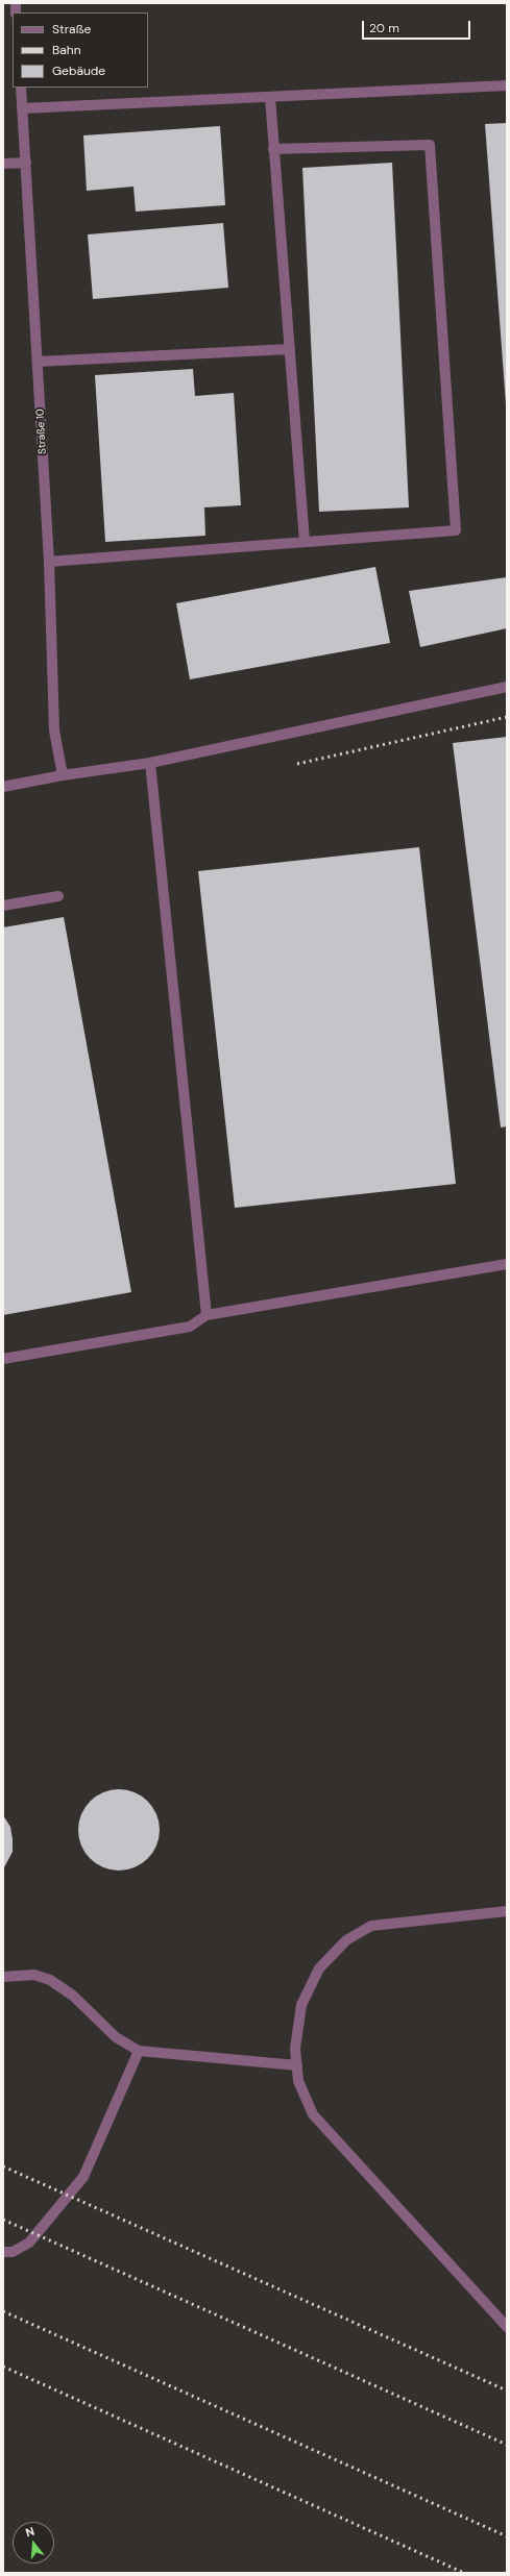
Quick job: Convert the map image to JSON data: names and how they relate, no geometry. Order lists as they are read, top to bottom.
{
  "streets": {
    "lane": ["Straße 10"]
  },
  "legend": ["Straße", "Bahn", "Gebäude"],
  "scale_bar": "20 m",
  "north": "top"
}
